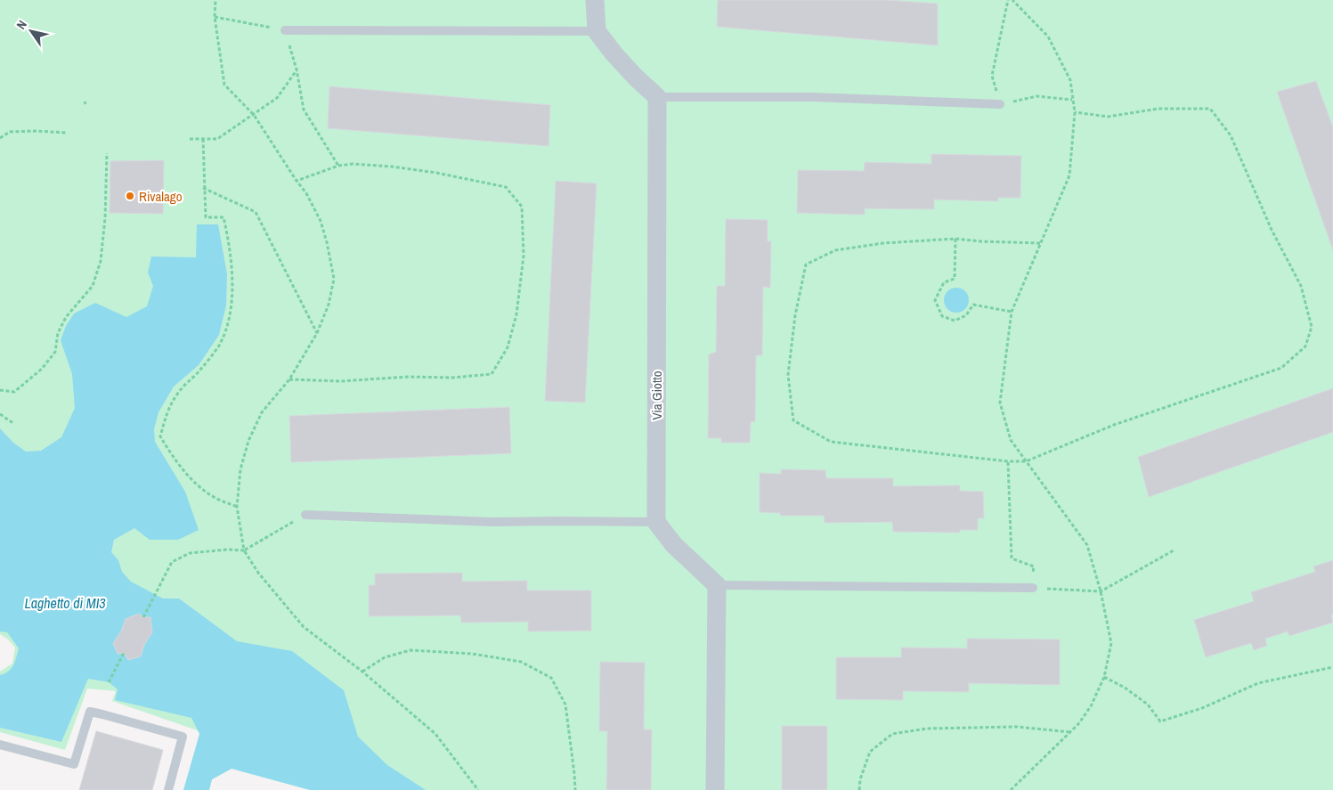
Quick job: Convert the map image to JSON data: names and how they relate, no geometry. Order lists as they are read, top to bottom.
{
  "streets": {
    "street": ["Via Giotto"]
  },
  "water": ["Laghetto di MI3"],
  "places": ["Rivalago"],
  "north": "top left"
}
